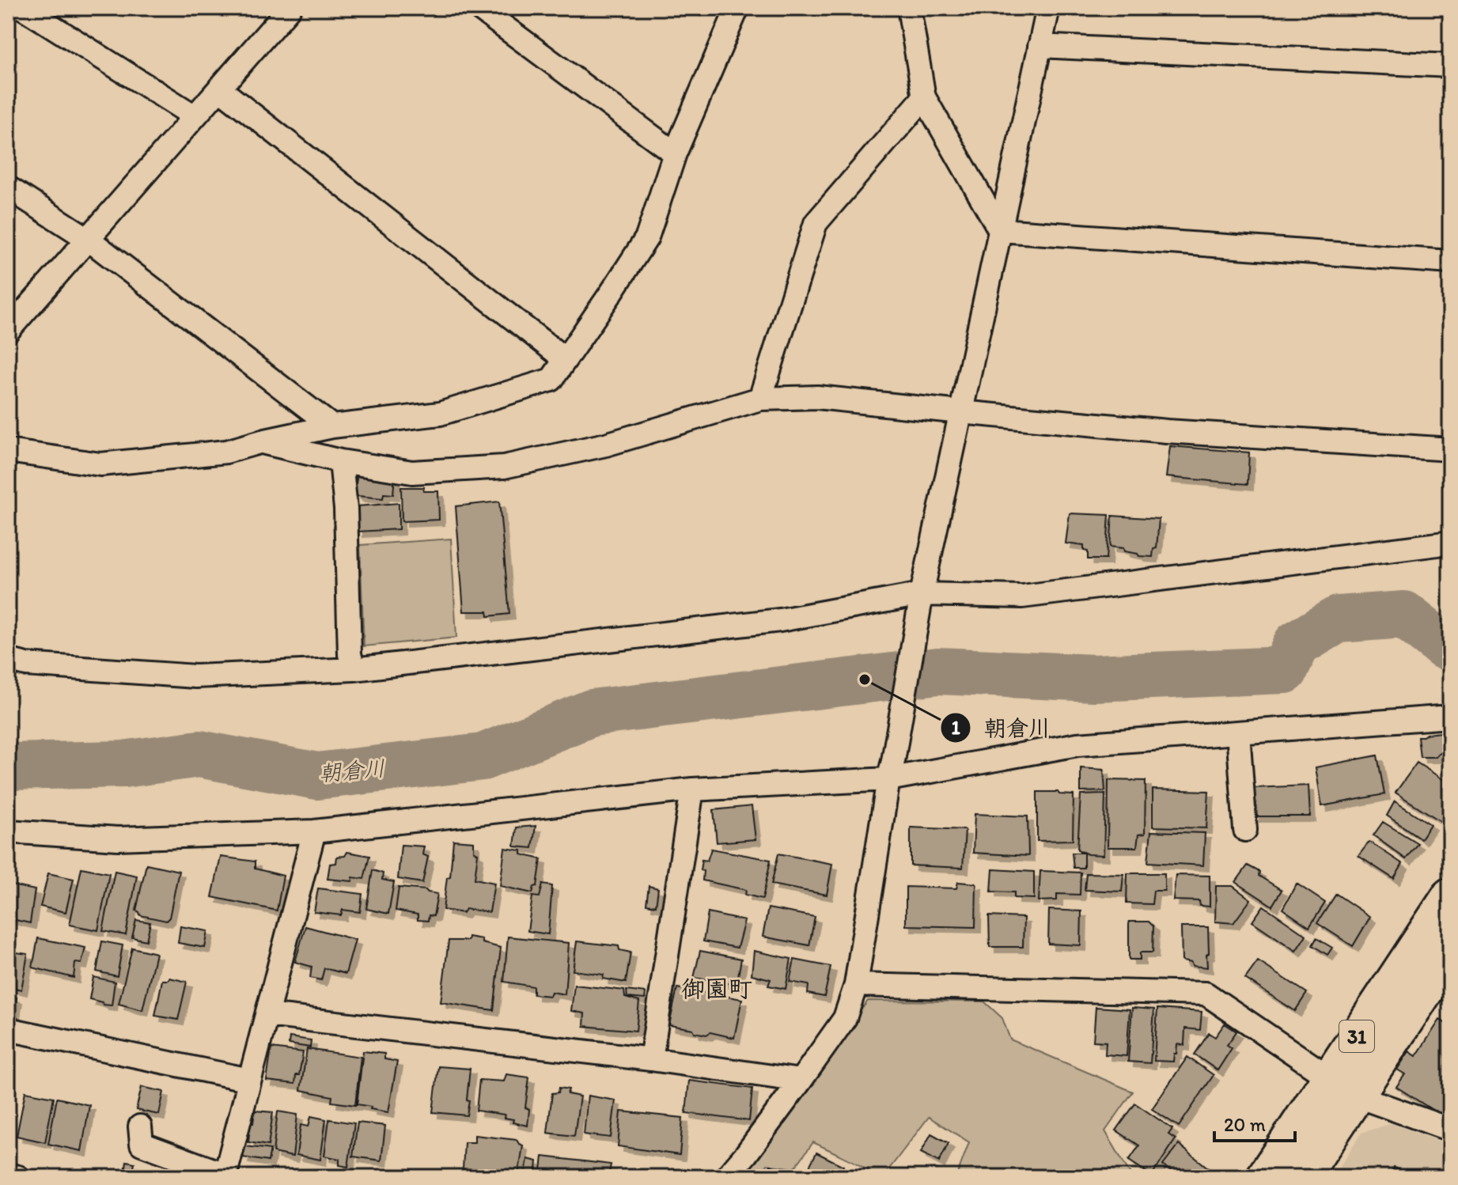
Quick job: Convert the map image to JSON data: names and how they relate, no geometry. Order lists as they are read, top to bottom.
{
  "streets": {
    "main road": ["31"]
  },
  "districts": ["御園町"],
  "water": ["朝倉川"],
  "places": ["朝倉川"],
  "scale_bar": "20 m"
}
